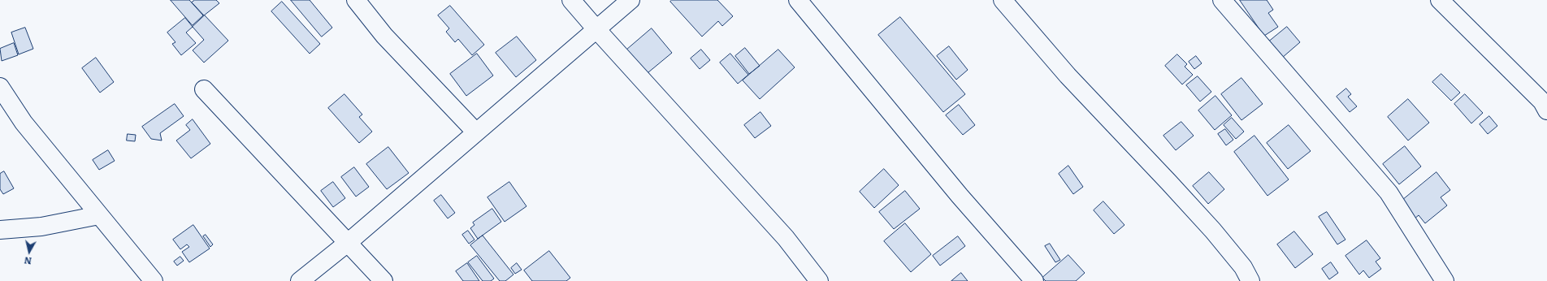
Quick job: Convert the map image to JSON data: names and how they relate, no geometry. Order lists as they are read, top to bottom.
{
  "north": "bottom"
}
